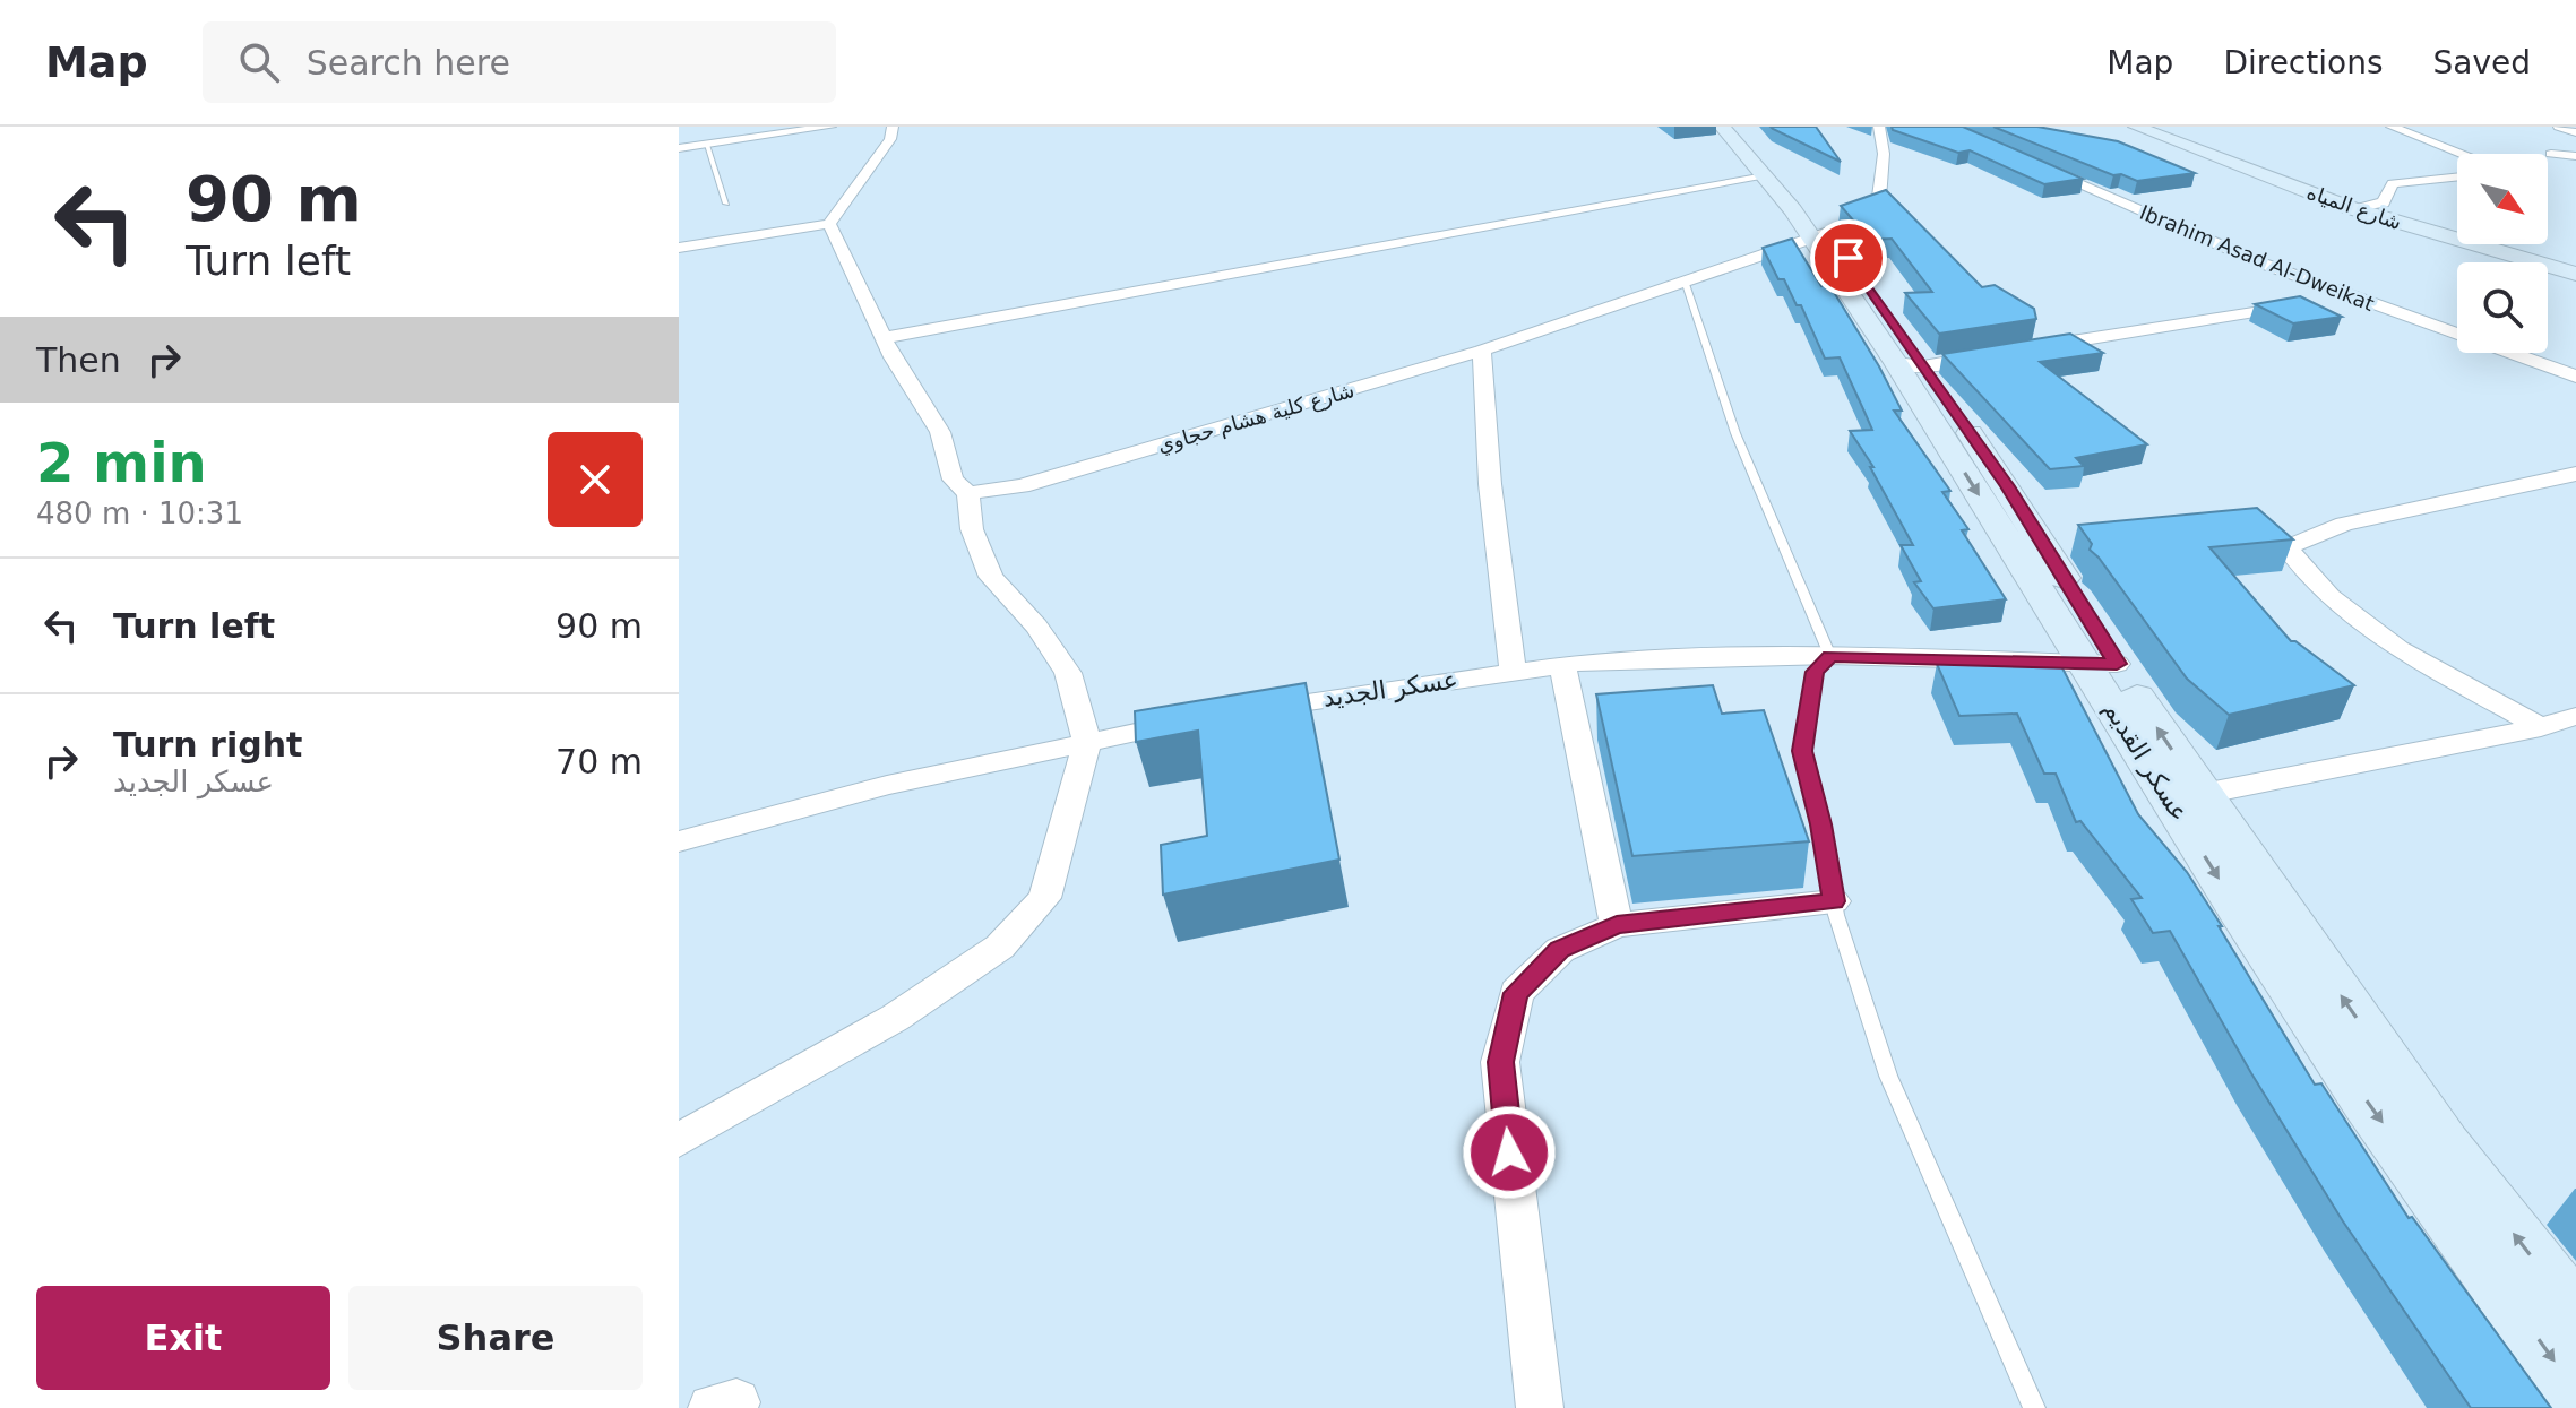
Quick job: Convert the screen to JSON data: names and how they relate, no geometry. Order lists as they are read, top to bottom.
{
  "streets": {
    "street": [
      "شارع المياه",
      "Ibrahim Asad Al-Dweikat",
      "شارع كلية هشام حجاوي",
      "عسكر الجديد",
      "عسكر القديم"
    ]
  },
  "crossings": [
    ["شارع كلية هشام حجاوي", "عسكر القديم"],
    ["عسكر الجديد", "عسكر القديم"]
  ],
  "north": "bottom right",
  "page": {
    "header": "Map",
    "search": "Search here",
    "nav": ["Map", "Directions", "Saved"],
    "turn": ["90 m", "Turn left"],
    "then": "Then",
    "heading": ["2 min", "480 m · 10:31"],
    "list": [
      {
        "name": "Turn left",
        "value": "90 m"
      },
      {
        "name": "Turn right",
        "note": "عسكر الجديد",
        "value": "70 m"
      }
    ],
    "buttons": ["Exit", "Share"]
  }
}
